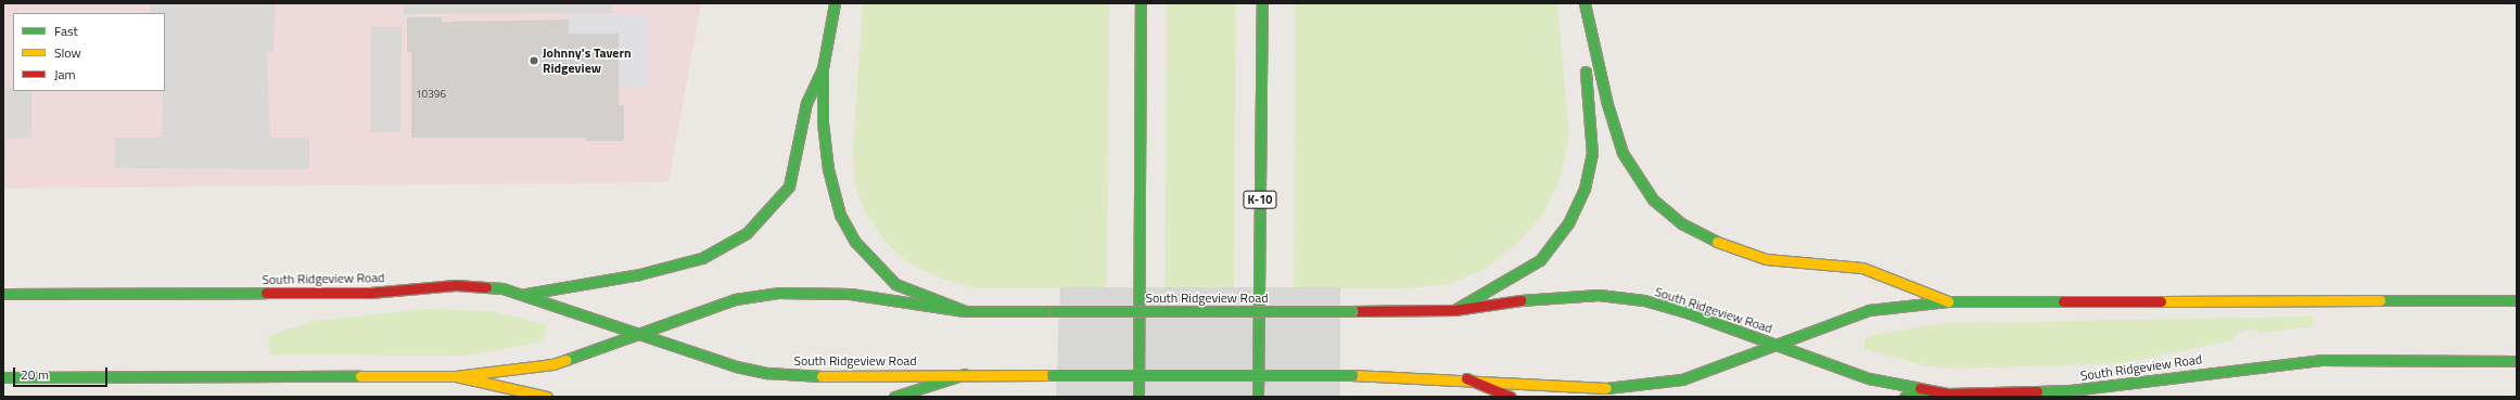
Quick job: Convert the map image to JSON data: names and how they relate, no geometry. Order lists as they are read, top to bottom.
{
  "streets": {
    "main road": ["K-10", "South Ridgeview Road"]
  },
  "places": ["Johnny's Tavern Ridgeview"],
  "house_numbers": ["10396"],
  "legend": ["Fast", "Slow", "Jam"],
  "scale_bar": "20 m"
}
